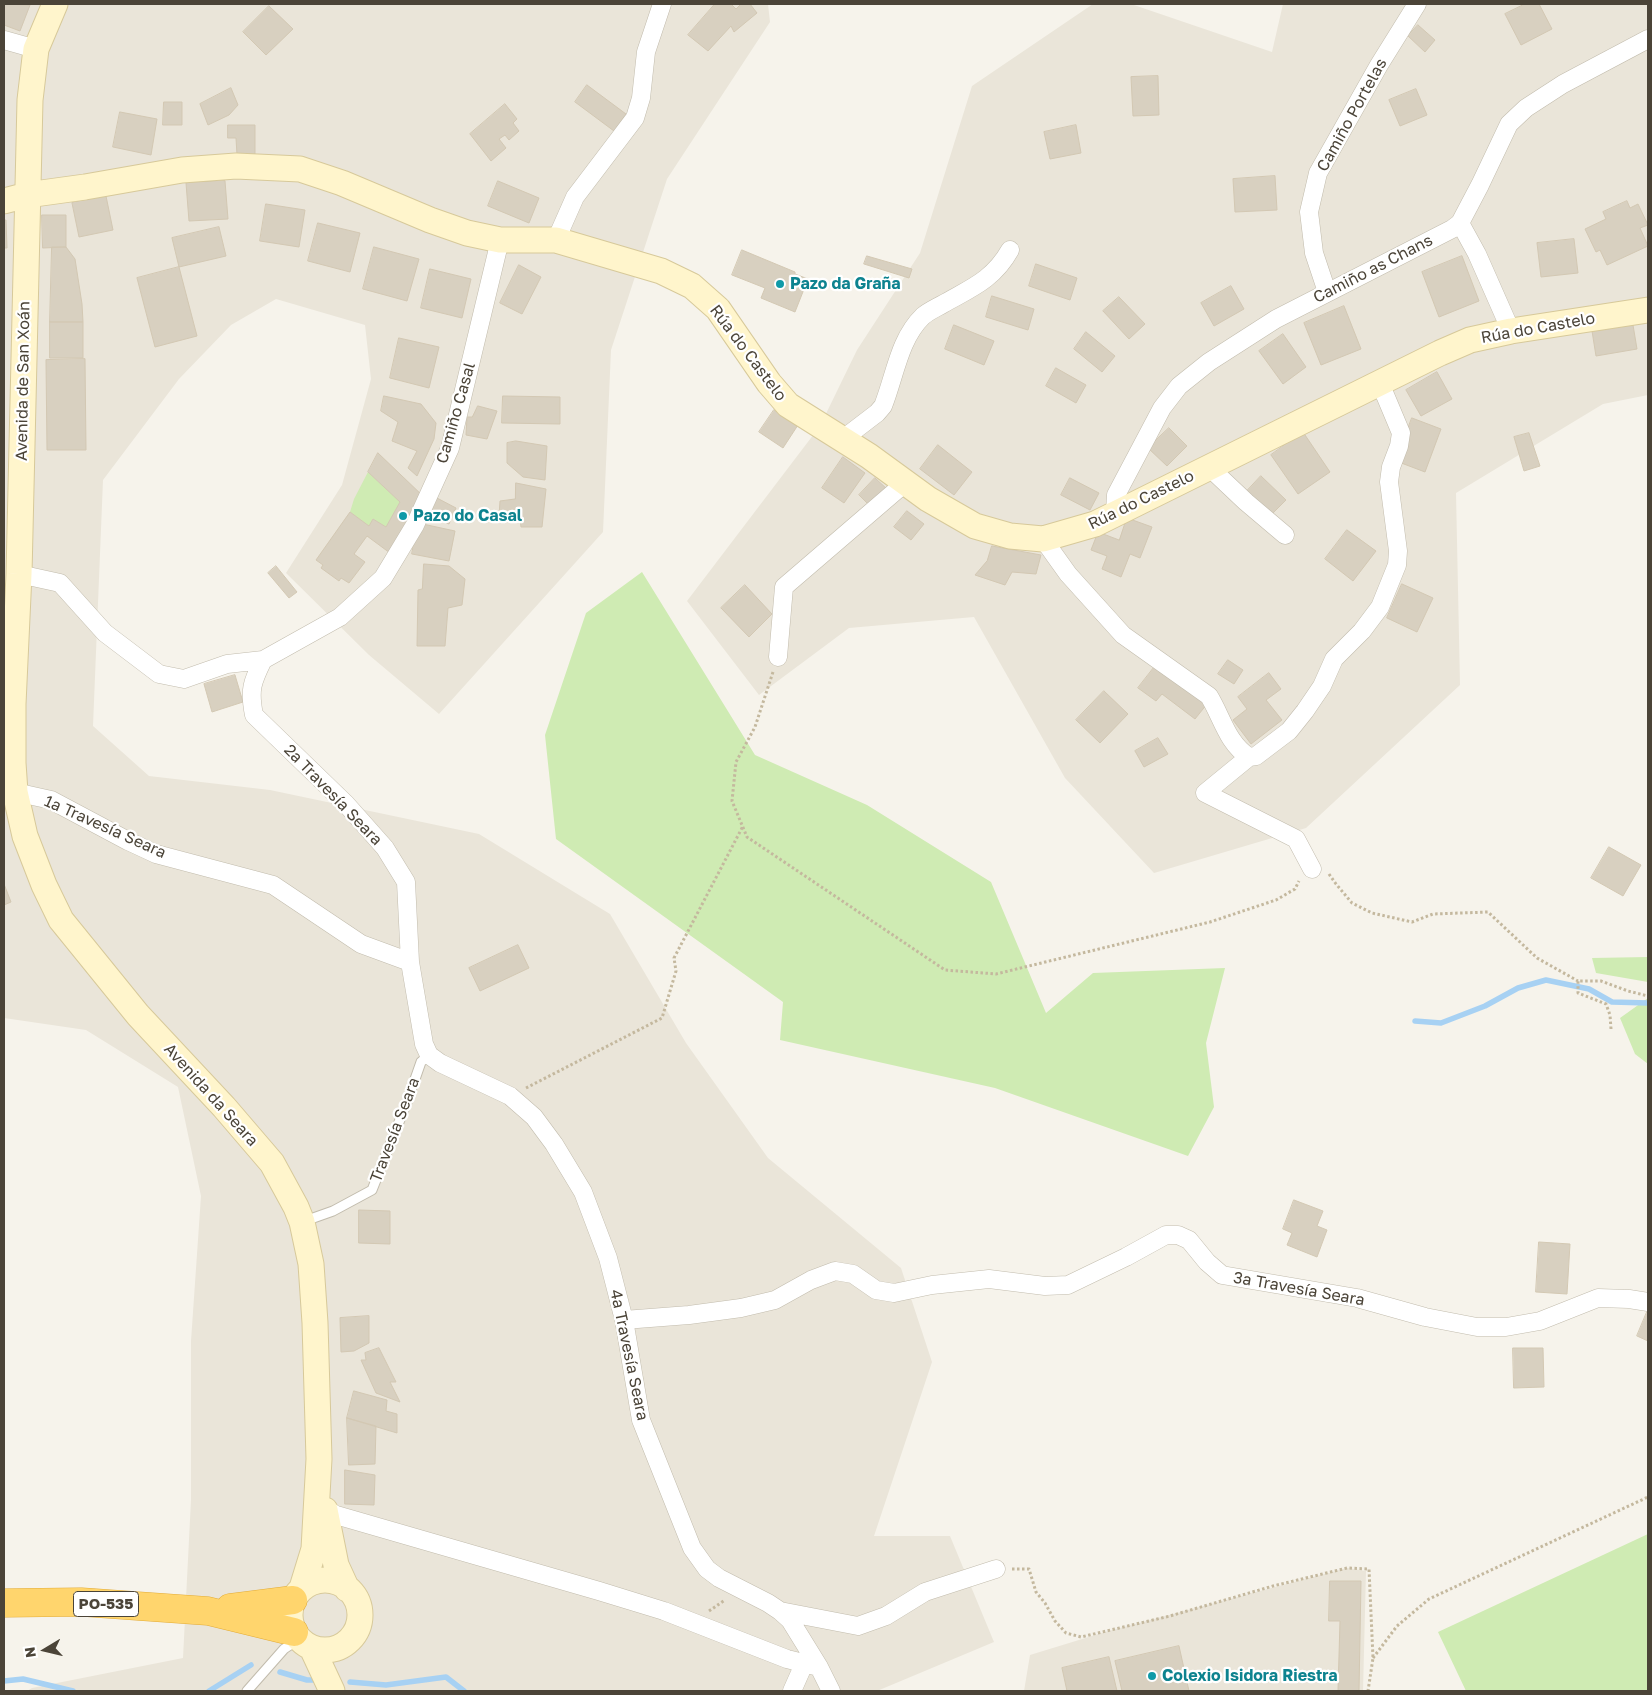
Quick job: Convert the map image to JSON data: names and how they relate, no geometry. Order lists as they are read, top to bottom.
{
  "streets": {
    "highway": ["PO-535"],
    "main road": ["Rúa do Castelo", "Avenida de San Xoán", "Avenida da Seara"],
    "street": [
      "Camiño Portelas",
      "Camiño as Chans",
      "Camiño Casal",
      "2ª Travesía Seara",
      "1ª Travesía Seara",
      "3ª Travesía Seara",
      "4ª Travesía Seara"
    ],
    "lane": ["Travesía Seara"]
  },
  "crossings": [
    ["Camiño Portelas", "Camiño as Chans"],
    ["Camiño as Chans", "Rúa do Castelo"],
    ["Rúa do Castelo", "Avenida de San Xoán"],
    ["Rúa do Castelo", "Camiño Casal"],
    ["Avenida de San Xoán", "Avenida da Seara"],
    ["Camiño Casal", "2ª Travesía Seara"],
    ["2ª Travesía Seara", "1ª Travesía Seara"],
    ["2ª Travesía Seara", "Travesía Seara"],
    ["2ª Travesía Seara", "4ª Travesía Seara"],
    ["1ª Travesía Seara", "Avenida da Seara"],
    ["Avenida da Seara", "Travesía Seara"],
    ["Avenida da Seara", "PO-535"],
    ["Travesía Seara", "4ª Travesía Seara"],
    ["3ª Travesía Seara", "4ª Travesía Seara"]
  ],
  "places": ["Pazo da Graña", "Pazo do Casal", "Colexio Isidora Riestra"],
  "north": "left"
}
